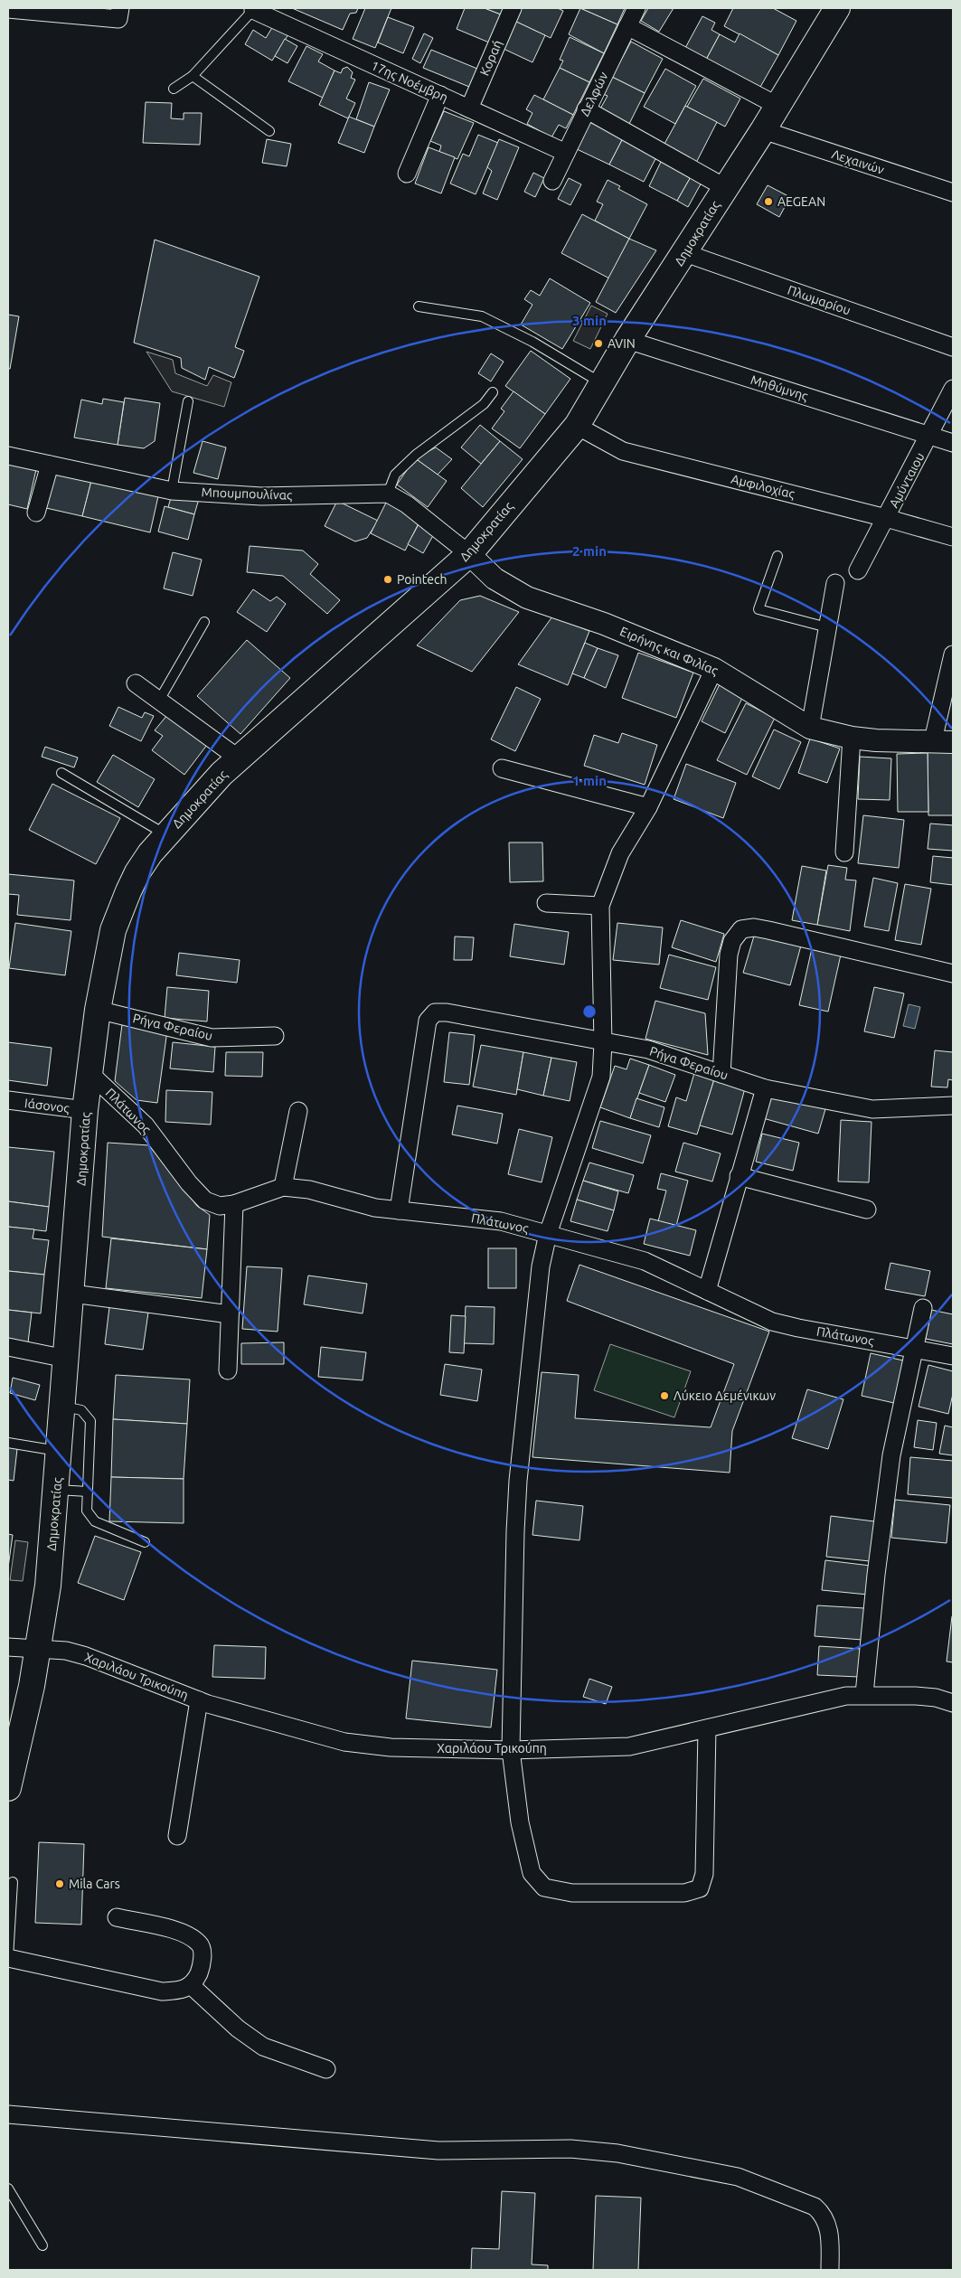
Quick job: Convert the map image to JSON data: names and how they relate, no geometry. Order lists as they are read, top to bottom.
{
  "streets": {
    "main road": ["Δημοκρατίας"],
    "street": [
      "Κοραή",
      "17ης Νοέμβρη",
      "Δελφών",
      "Λεχαινών",
      "Πλωμαρίου",
      "Μηθύμνης",
      "Αμύνταιου",
      "Αμφιλοχίας",
      "Μπουμπουλίνας",
      "Ειρήνης και Φιλίας",
      "Ρήγα Φεραίου",
      "Ιάσονος",
      "Πλάτωνος",
      "Χαριλάου Τρικούπη"
    ]
  },
  "crossings": [
    ["Κοραή", "17ης Νοέμβρη"],
    ["17ης Νοέμβρη", "Δελφών"],
    ["Λεχαινών", "Δημοκρατίας"],
    ["Δημοκρατίας", "Πλωμαρίου"],
    ["Δημοκρατίας", "Μηθύμνης"],
    ["Δημοκρατίας", "Αμφιλοχίας"],
    ["Δημοκρατίας", "Ειρήνης και Φιλίας"],
    ["Δημοκρατίας", "Ρήγα Φεραίου"],
    ["Δημοκρατίας", "Ιάσονος"],
    ["Δημοκρατίας", "Πλάτωνος"],
    ["Δημοκρατίας", "Χαριλάου Τρικούπη"],
    ["Μηθύμνης", "Αμύνταιου"],
    ["Αμύνταιου", "Αμφιλοχίας"],
    ["Ρήγα Φεραίου", "Πλάτωνος"]
  ],
  "places": [
    "AEGEAN",
    "AVIN",
    "Pointech",
    "Λύκειο Δεμένικων",
    "Mila Cars"
  ],
  "rings": ["3 min", "2 min", "1 min"]
}
